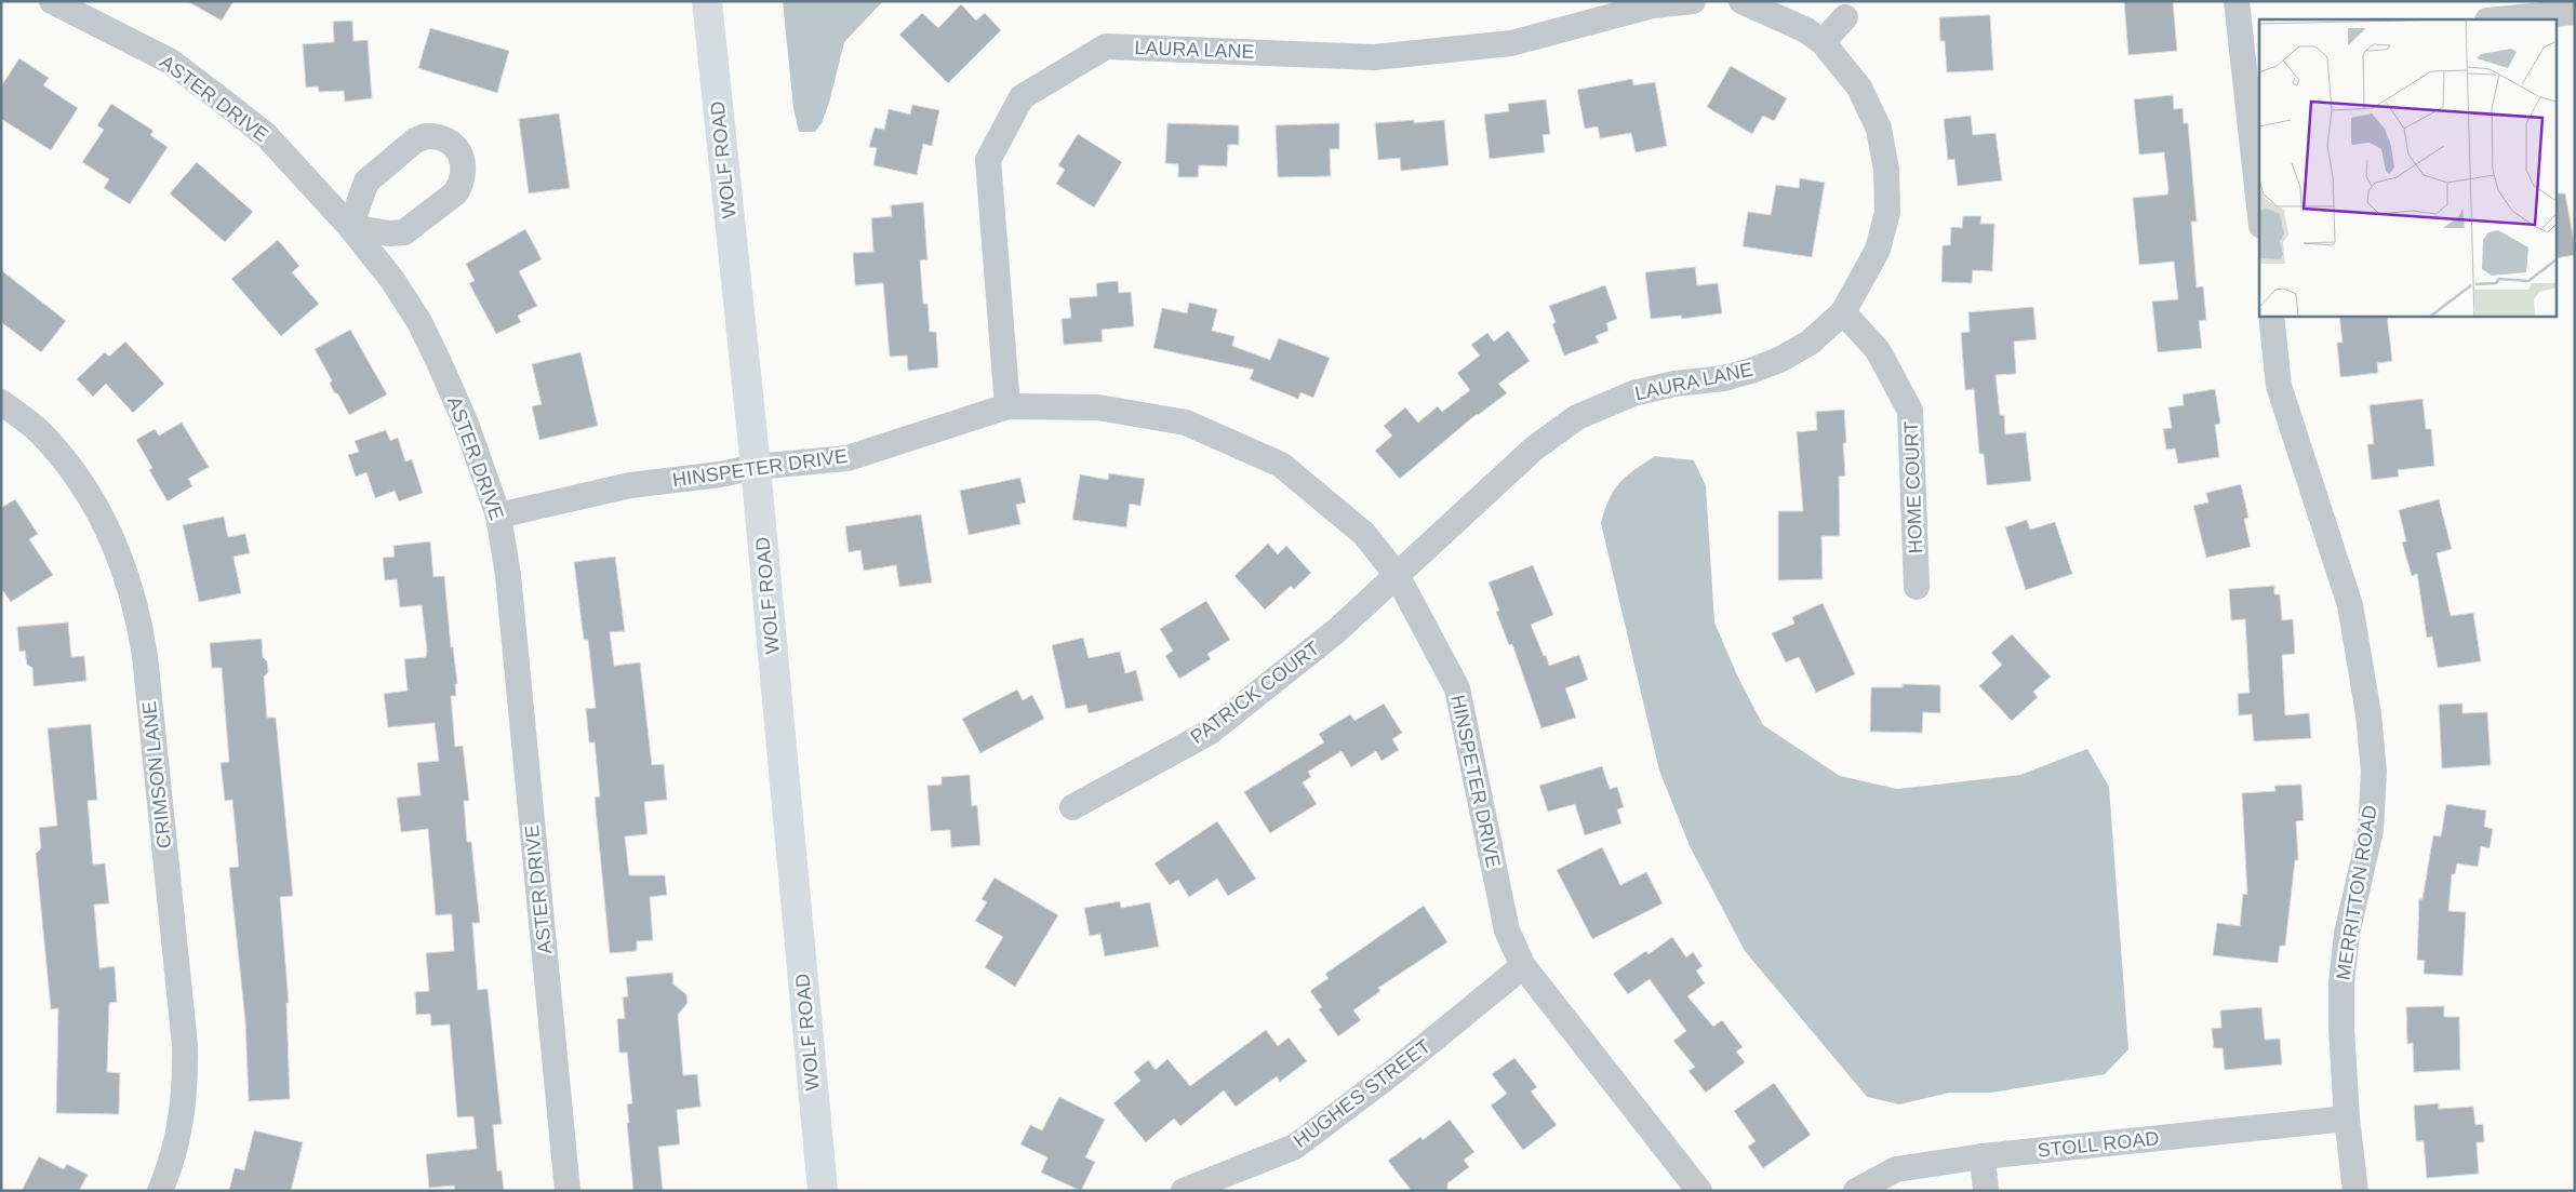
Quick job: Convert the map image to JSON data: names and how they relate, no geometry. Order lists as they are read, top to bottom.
{
  "streets": {
    "main road": ["WOLF ROAD"],
    "street": [
      "LAURA LANE",
      "ASTER DRIVE",
      "HINSPETER DRIVE",
      "HOME COURT",
      "PATRICK COURT",
      "CRIMSON LANE",
      "MERRITTON ROAD",
      "HUGHES STREET",
      "STOLL ROAD"
    ]
  },
  "crossings": [
    ["LAURA LANE", "HINSPETER DRIVE"],
    ["LAURA LANE", "HOME COURT"],
    ["LAURA LANE", "PATRICK COURT"],
    ["ASTER DRIVE", "HINSPETER DRIVE"],
    ["WOLF ROAD", "HINSPETER DRIVE"],
    ["HINSPETER DRIVE", "PATRICK COURT"],
    ["HINSPETER DRIVE", "HUGHES STREET"],
    ["MERRITTON ROAD", "STOLL ROAD"]
  ]
}
